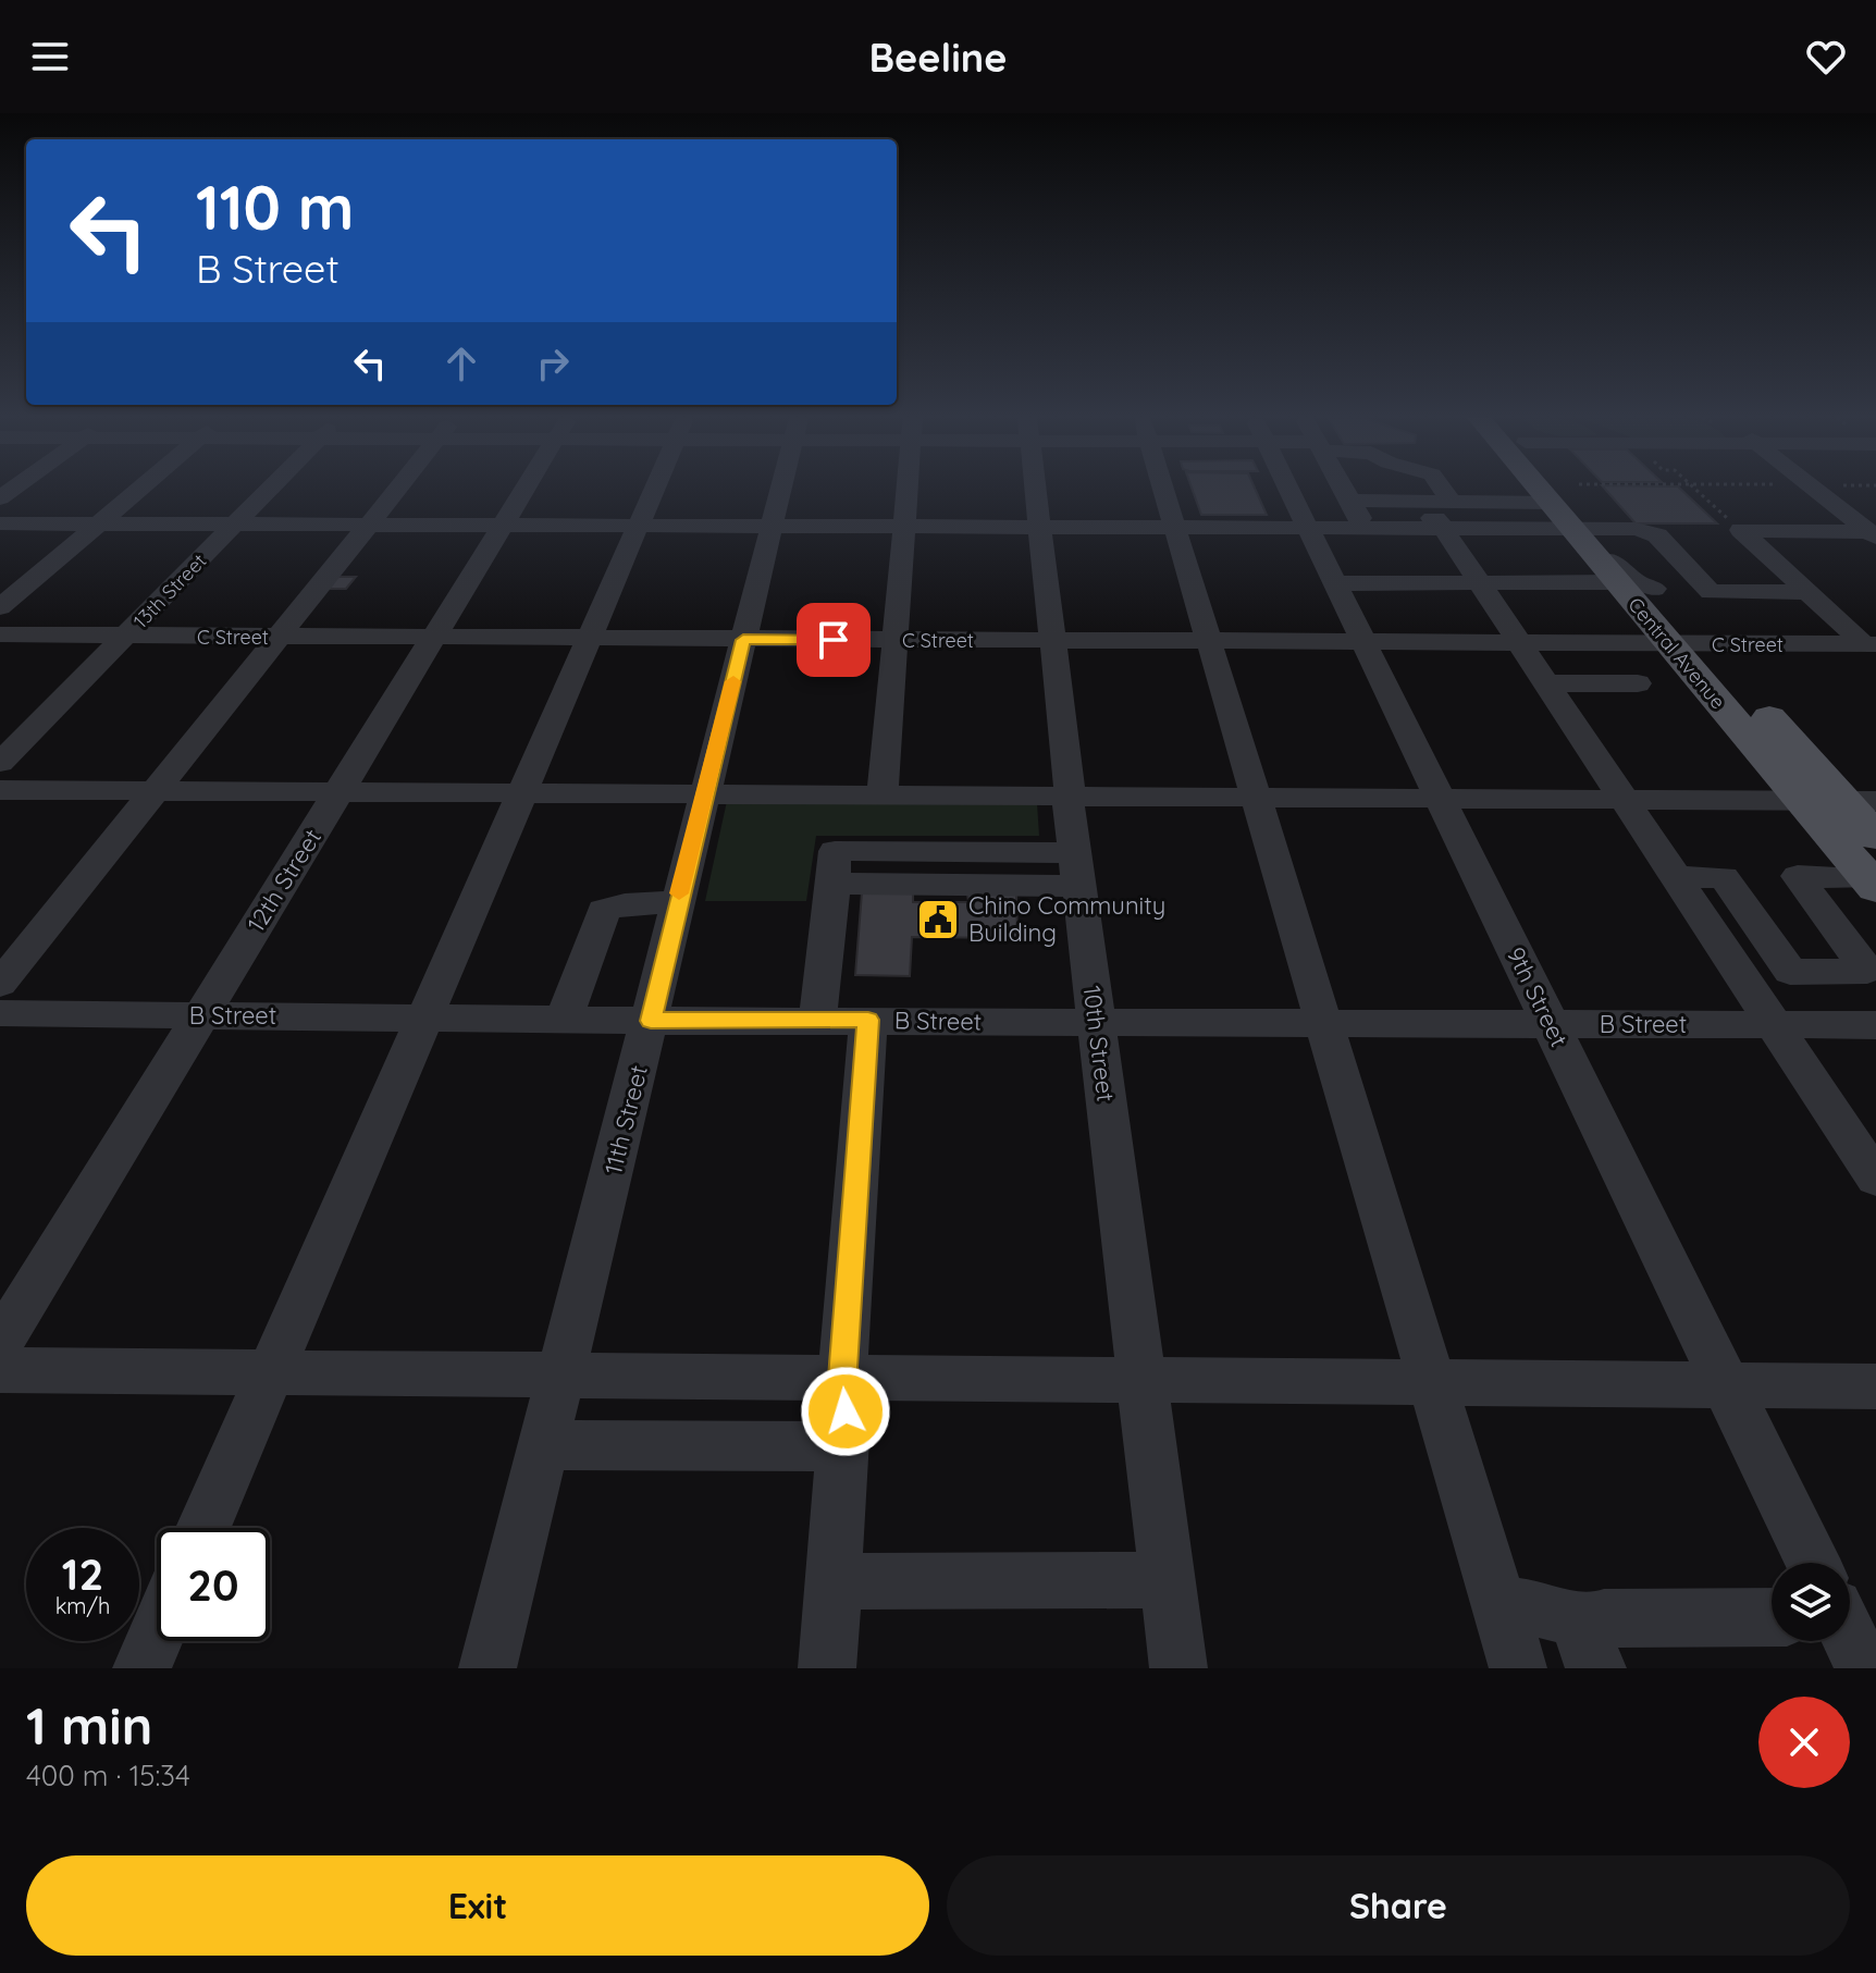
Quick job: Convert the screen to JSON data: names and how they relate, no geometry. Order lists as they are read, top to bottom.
{
  "streets": {
    "main road": ["Central Avenue"],
    "street": [
      "13th Street",
      "C Street",
      "12th Street",
      "9th Street",
      "B Street",
      "10th Street",
      "11th Street"
    ]
  },
  "crossings": [
    ["13th Street", "C Street"],
    ["C Street", "Central Avenue"],
    ["C Street", "12th Street"],
    ["C Street", "9th Street"],
    ["C Street", "10th Street"],
    ["C Street", "11th Street"],
    ["12th Street", "B Street"],
    ["9th Street", "B Street"],
    ["B Street", "10th Street"],
    ["B Street", "11th Street"]
  ],
  "places": {
    "public building": ["Chino Community Building"]
  },
  "page": {
    "header": "Beeline",
    "turn": ["110 m", "B Street"],
    "speed": "12 km/h",
    "limit": "20",
    "heading": ["1 min", "400 m · 15:34"],
    "buttons": ["Exit", "Share"]
  }
}
